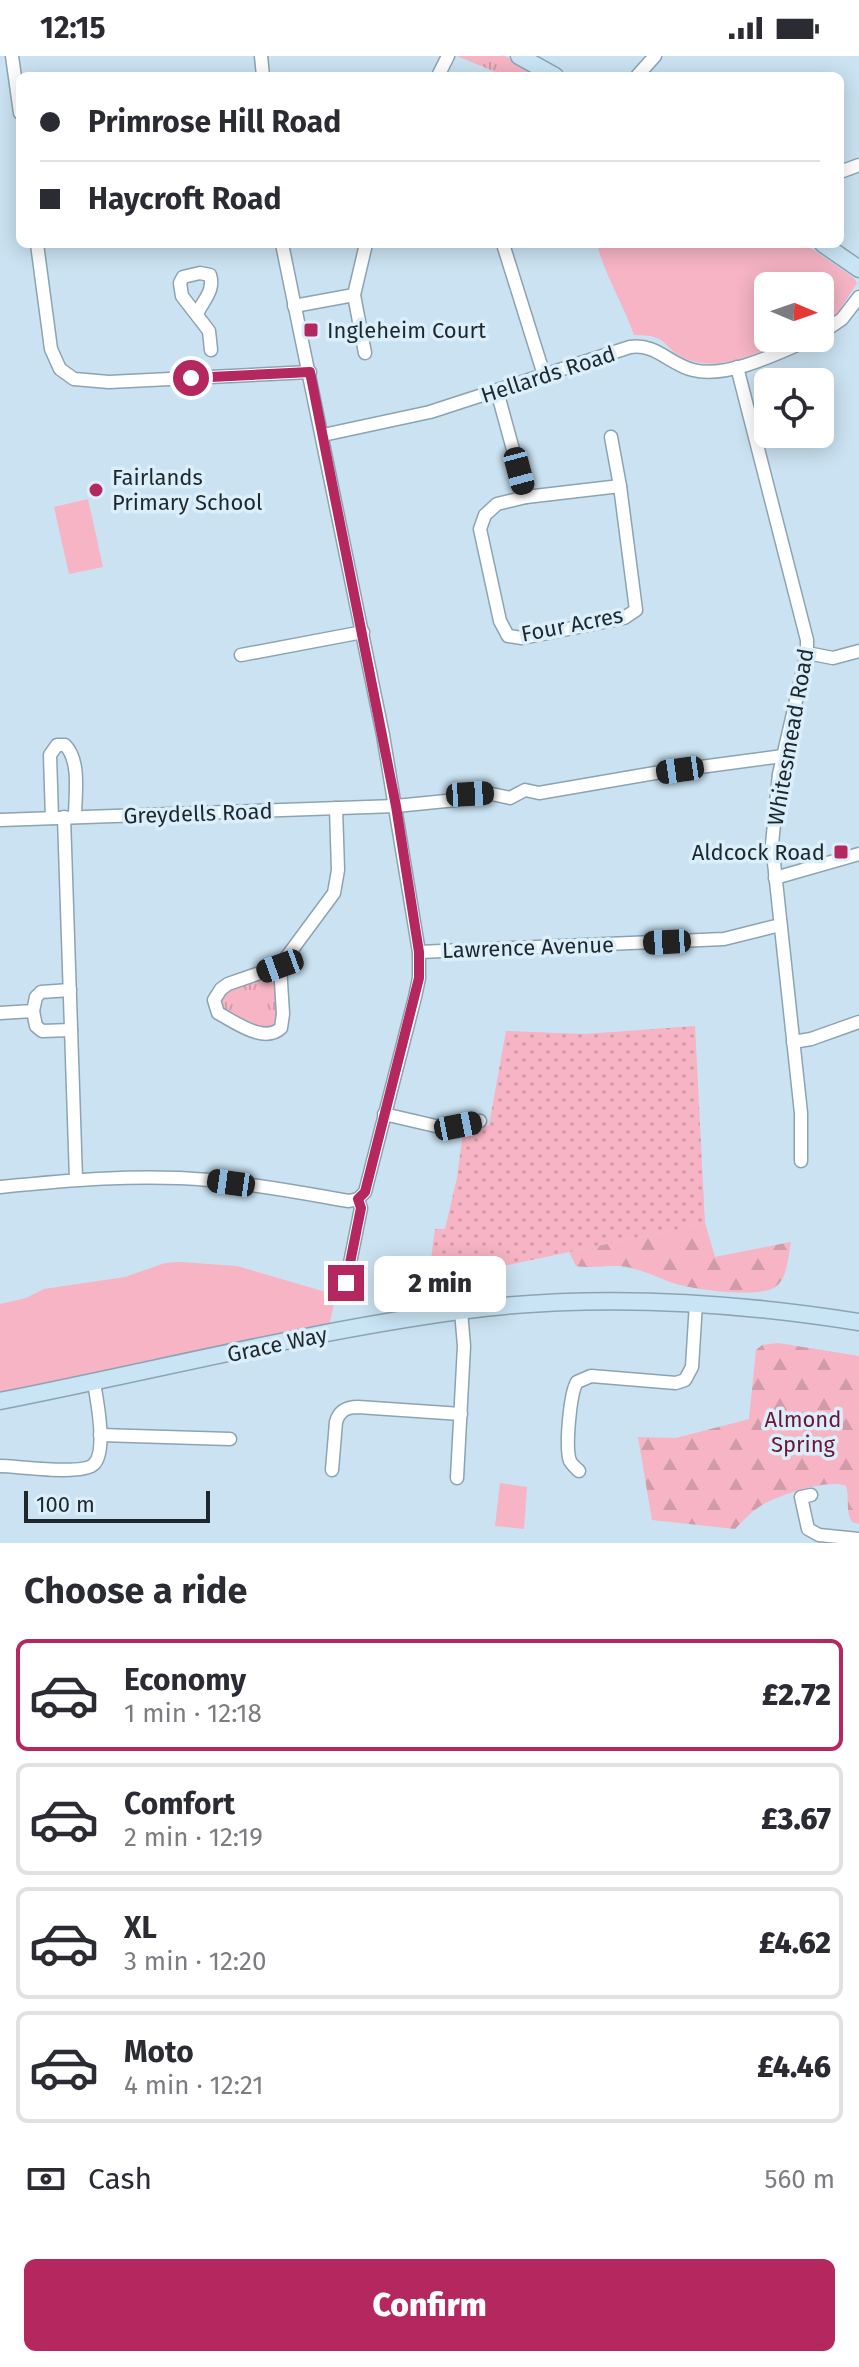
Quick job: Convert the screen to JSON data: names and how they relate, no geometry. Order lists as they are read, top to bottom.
{
  "streets": {
    "street": [
      "Hellards Road",
      "Four Acres",
      "Whitesmead Road",
      "Greydells Road",
      "Lawrence Avenue",
      "Grace Way"
    ]
  },
  "crossings": [
    ["Hellards Road", "Whitesmead Road"],
    ["Whitesmead Road", "Greydells Road"],
    ["Whitesmead Road", "Lawrence Avenue"]
  ],
  "parks": ["Almond Spring"],
  "places": {
    "transit": ["Ingleheim Court", "Aldcock Road"],
    "other": ["Fairlands Primary School"]
  },
  "scale_bar": "100 m",
  "north": "right",
  "page": {
    "status": "12:15",
    "banner": ["Primrose Hill Road", "Haycroft Road"],
    "bubble": "2 min",
    "scale": "100 m",
    "heading": "Choose a ride",
    "list": [
      {
        "name": "Economy",
        "note": "1 min · 12:18",
        "value": "£2.72"
      },
      {
        "name": "Comfort",
        "note": "2 min · 12:19",
        "value": "£3.67"
      },
      {
        "name": "XL",
        "note": "3 min · 12:20",
        "value": "£4.62"
      },
      {
        "name": "Moto",
        "note": "4 min · 12:21",
        "value": "£4.46"
      }
    ],
    "pay": ["Cash", "560 m"],
    "buttons": "Confirm"
  }
}
